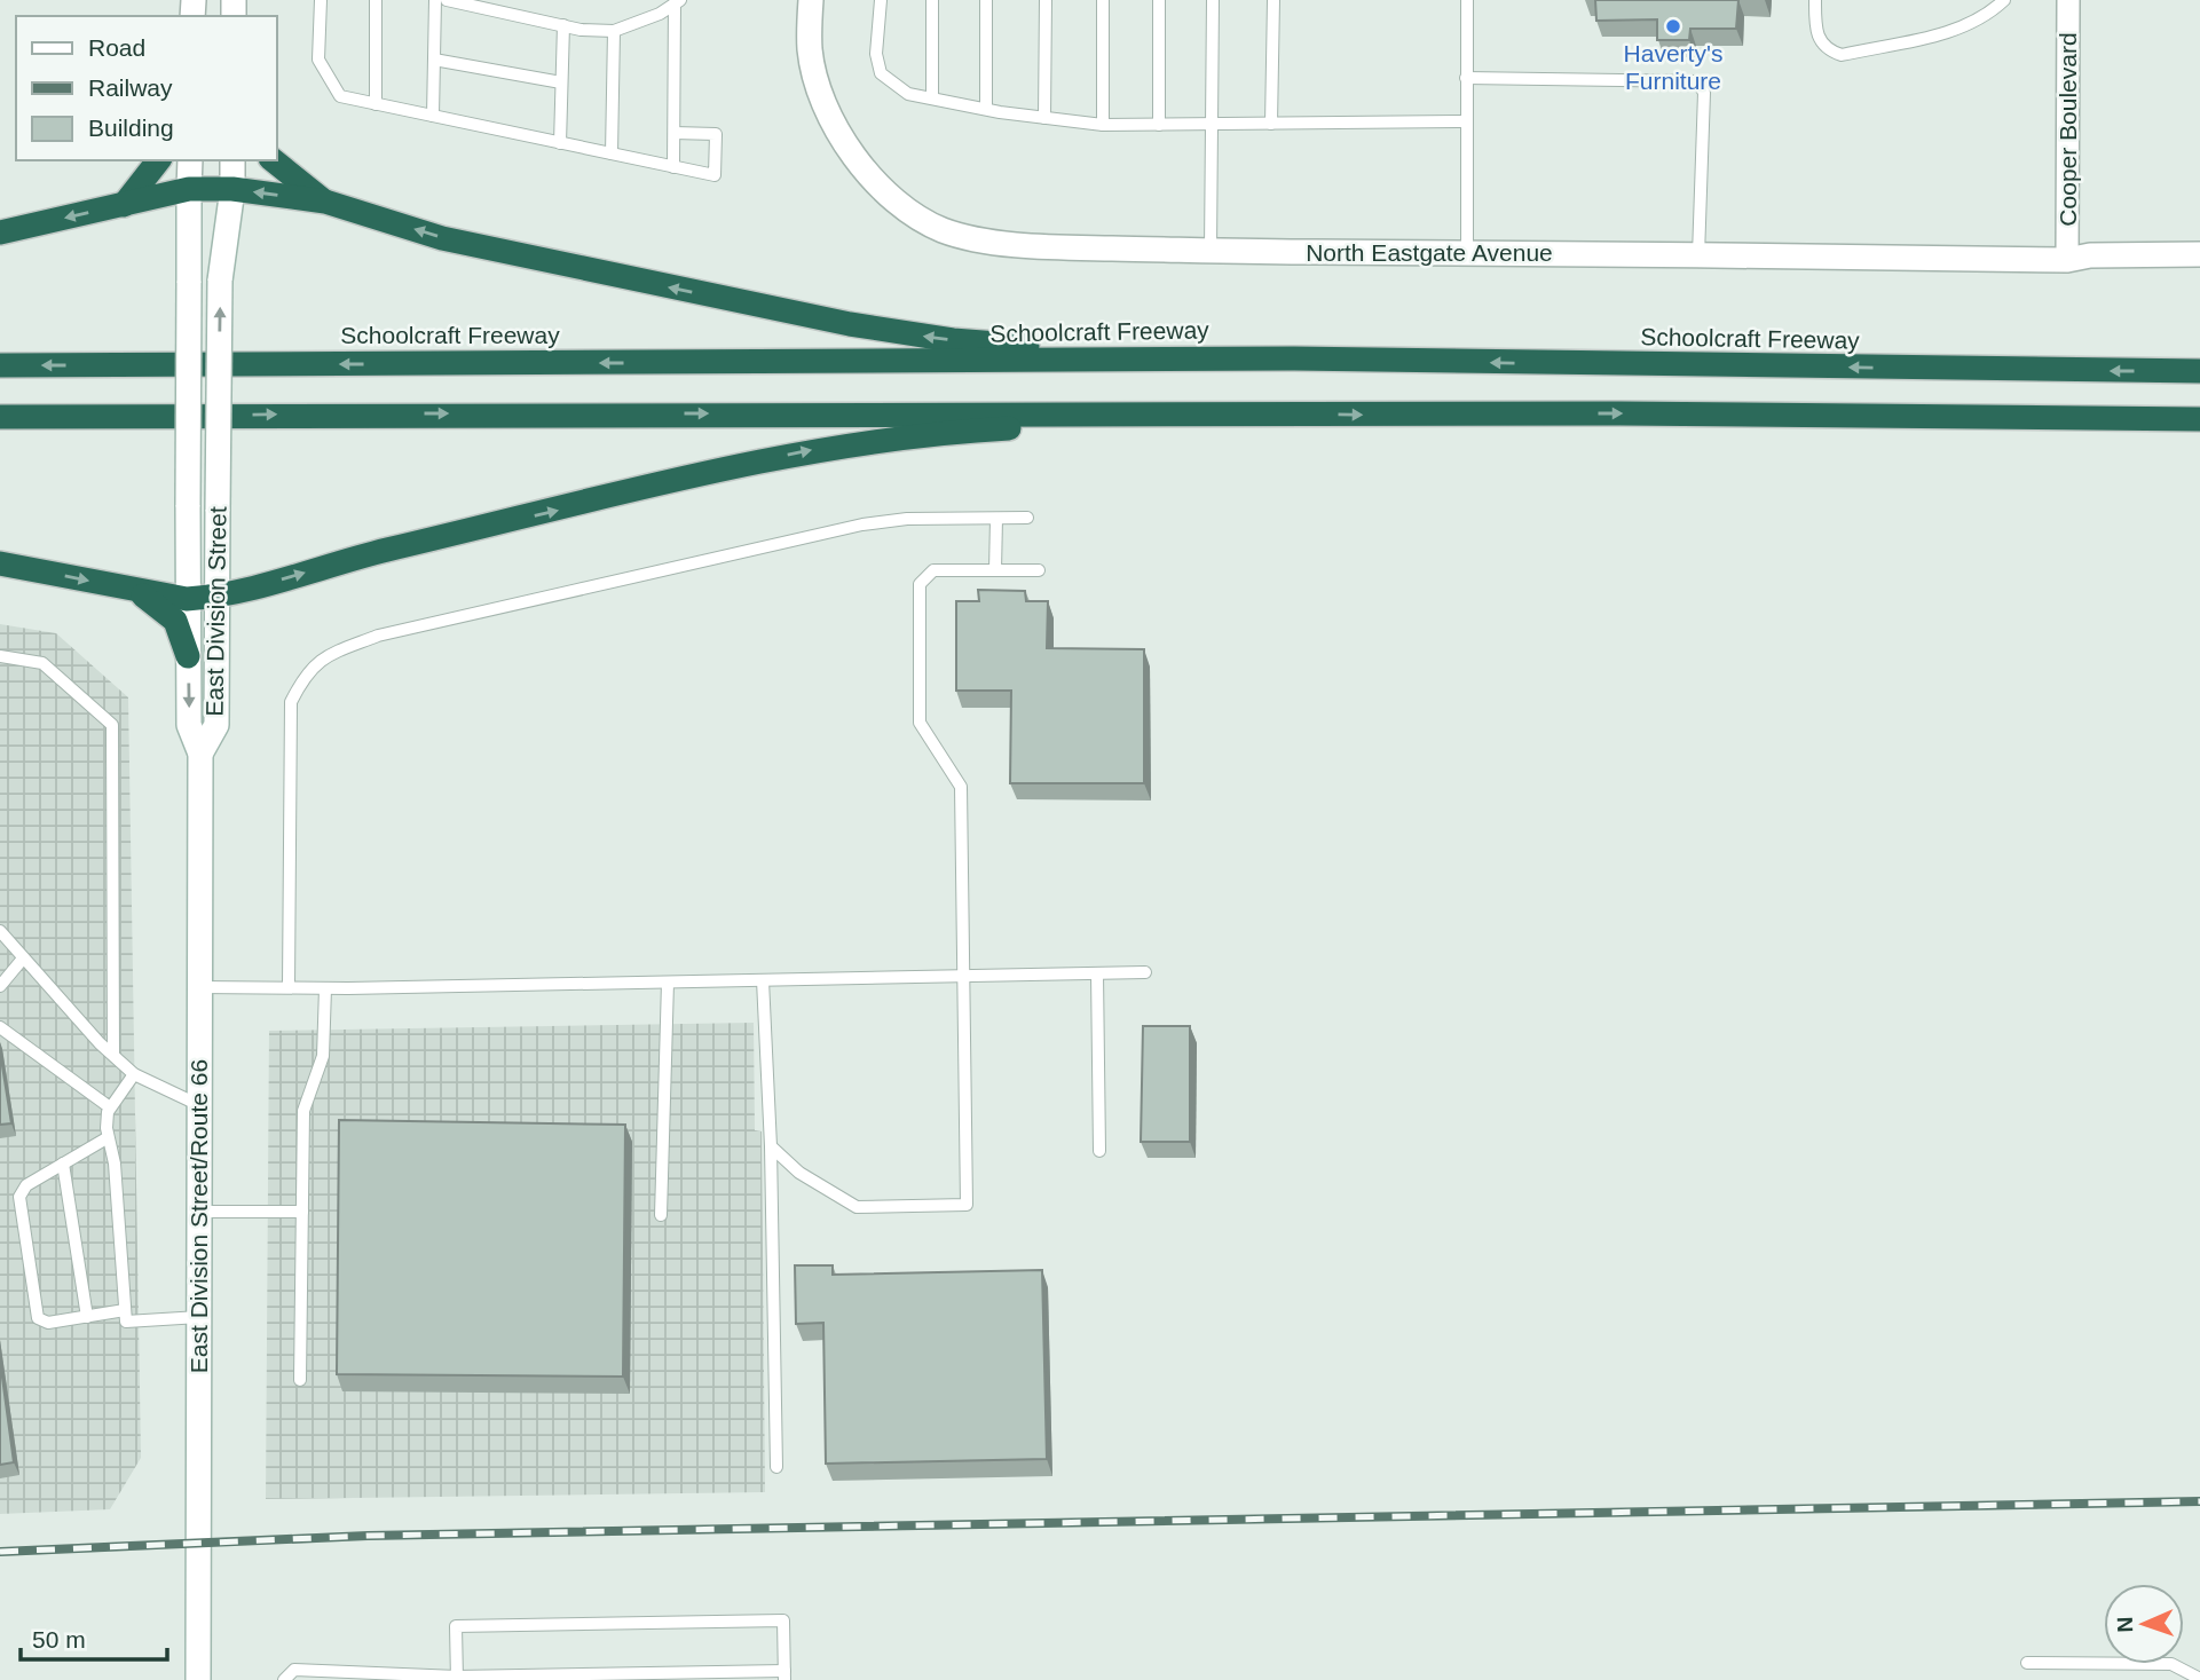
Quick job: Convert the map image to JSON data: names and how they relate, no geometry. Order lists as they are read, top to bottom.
{
  "streets": {
    "highway": ["Schoolcraft Freeway"],
    "main road": ["North Eastgate Avenue", "East Division Street", "East Division Street/Route 66"],
    "street": ["Cooper Boulevard"]
  },
  "crossings": [
    ["Cooper Boulevard", "North Eastgate Avenue"],
    ["East Division Street", "East Division Street/Route 66"]
  ],
  "places": ["Haverty's Furniture"],
  "legend": ["Road", "Railway", "Building"],
  "scale_bar": "50 m",
  "north": "left"
}
